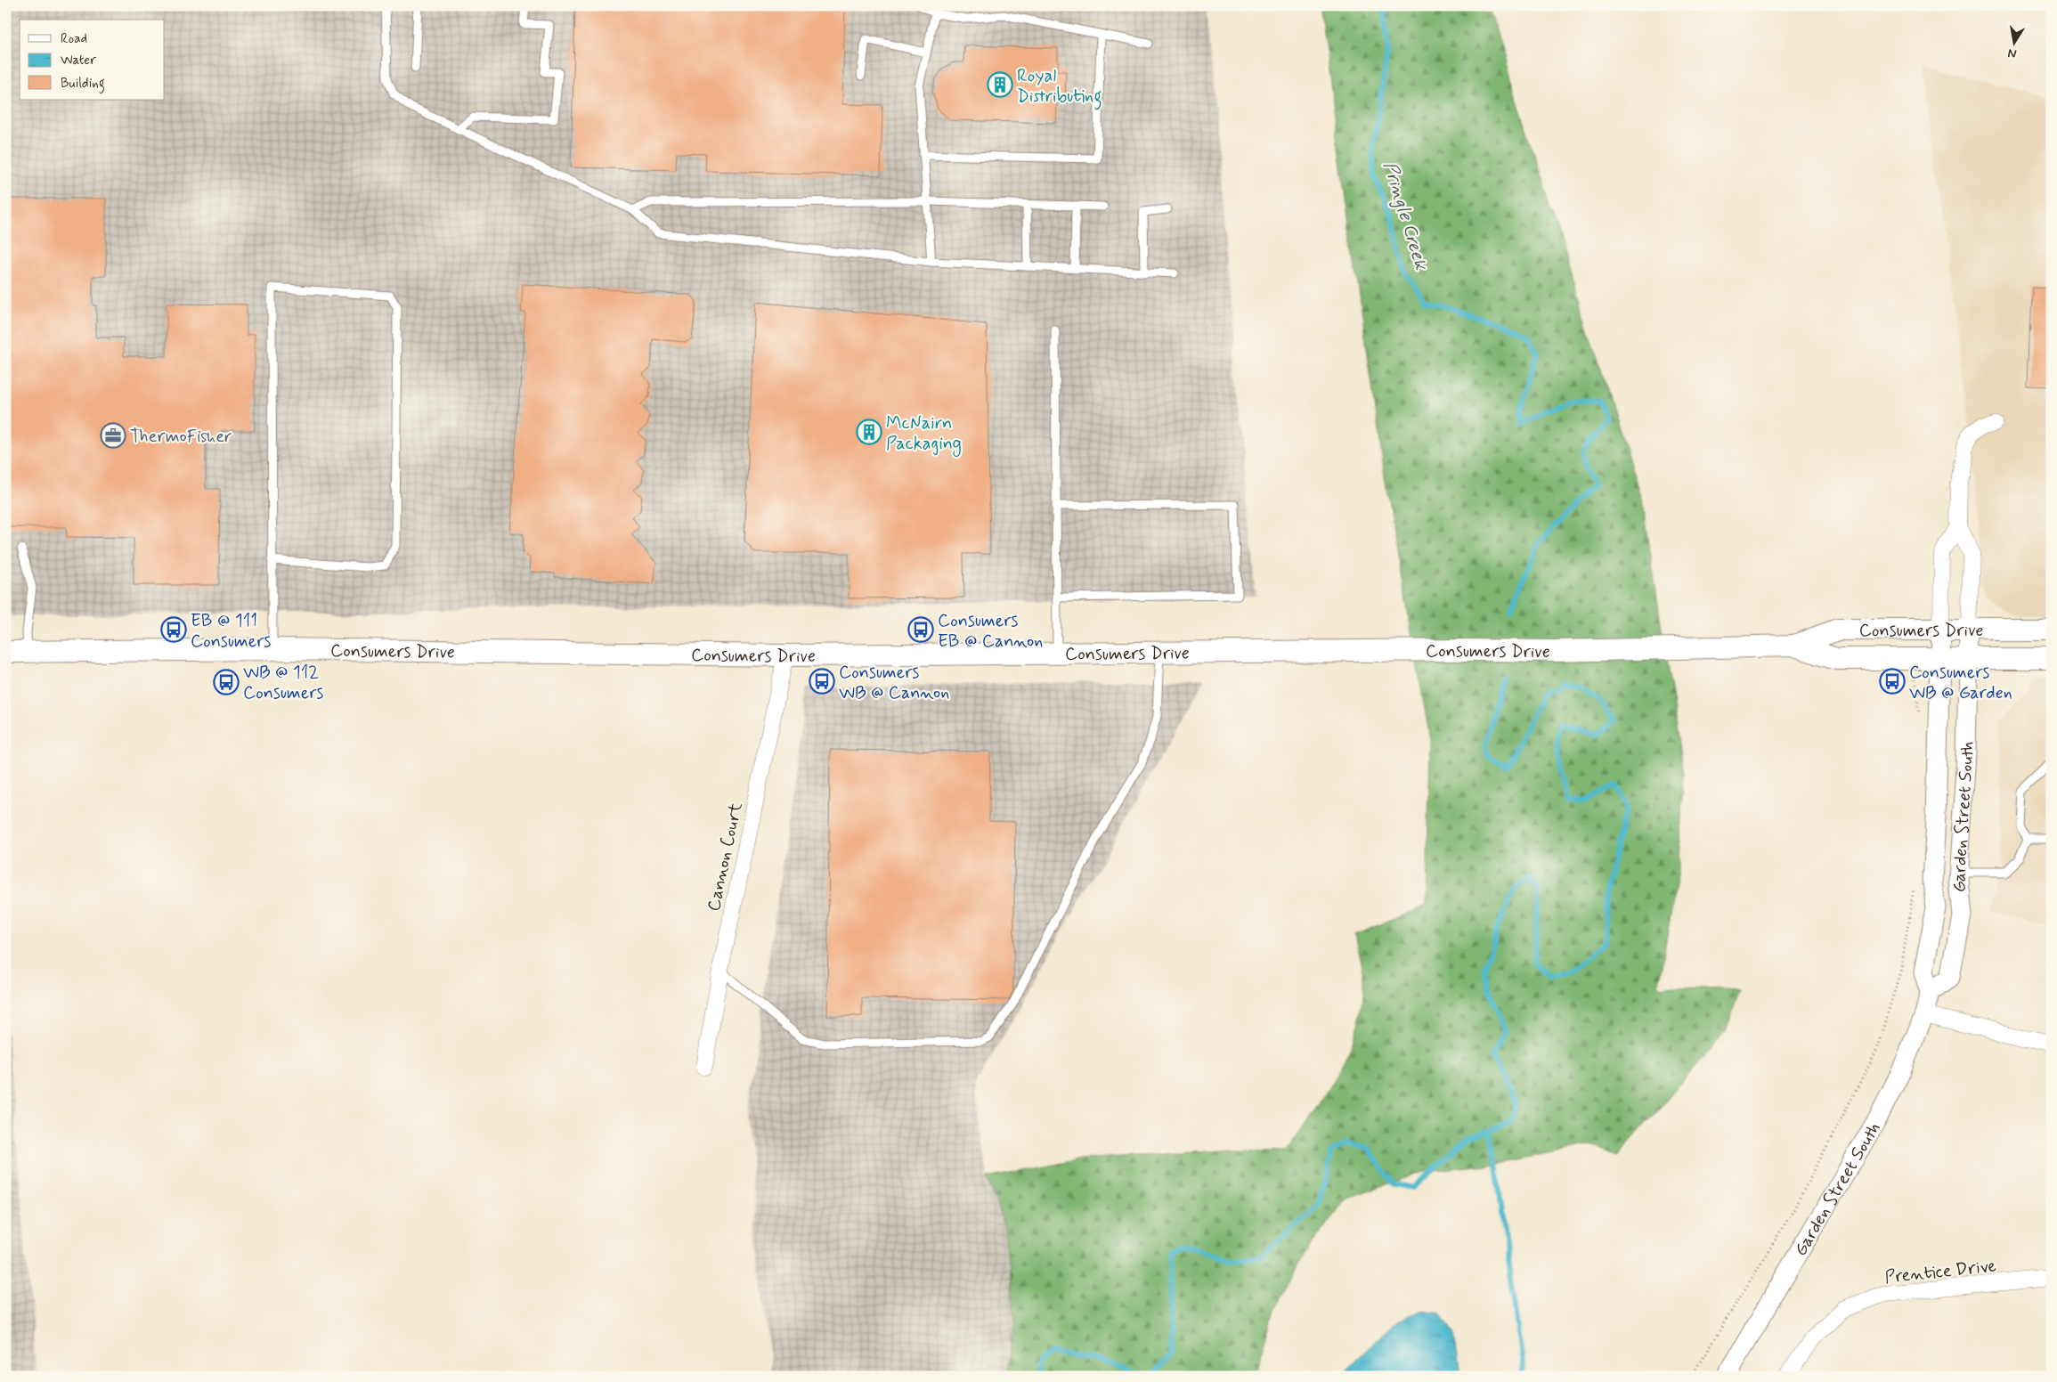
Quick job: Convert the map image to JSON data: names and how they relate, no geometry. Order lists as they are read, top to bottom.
{
  "streets": {
    "main road": ["Consumers Drive"],
    "street": ["Garden Street South", "Cannon Court", "Prentice Drive"]
  },
  "crossings": [
    ["Consumers Drive", "Garden Street South"],
    ["Consumers Drive", "Cannon Court"]
  ],
  "water": ["Pringle Creek"],
  "places": {
    "building": ["Royal Distributing", "McNairn Packaging"],
    "office": ["ThermoFisher"],
    "bus stop": [
      "EB @ 111 Consumers",
      "Consumers EB @ Cannon",
      "Consumers WB @ Cannon",
      "Consumers WB @ Garden",
      "WB @ 112 Consumers"
    ]
  },
  "legend": ["Road", "Water", "Building"],
  "north": "bottom"
}
